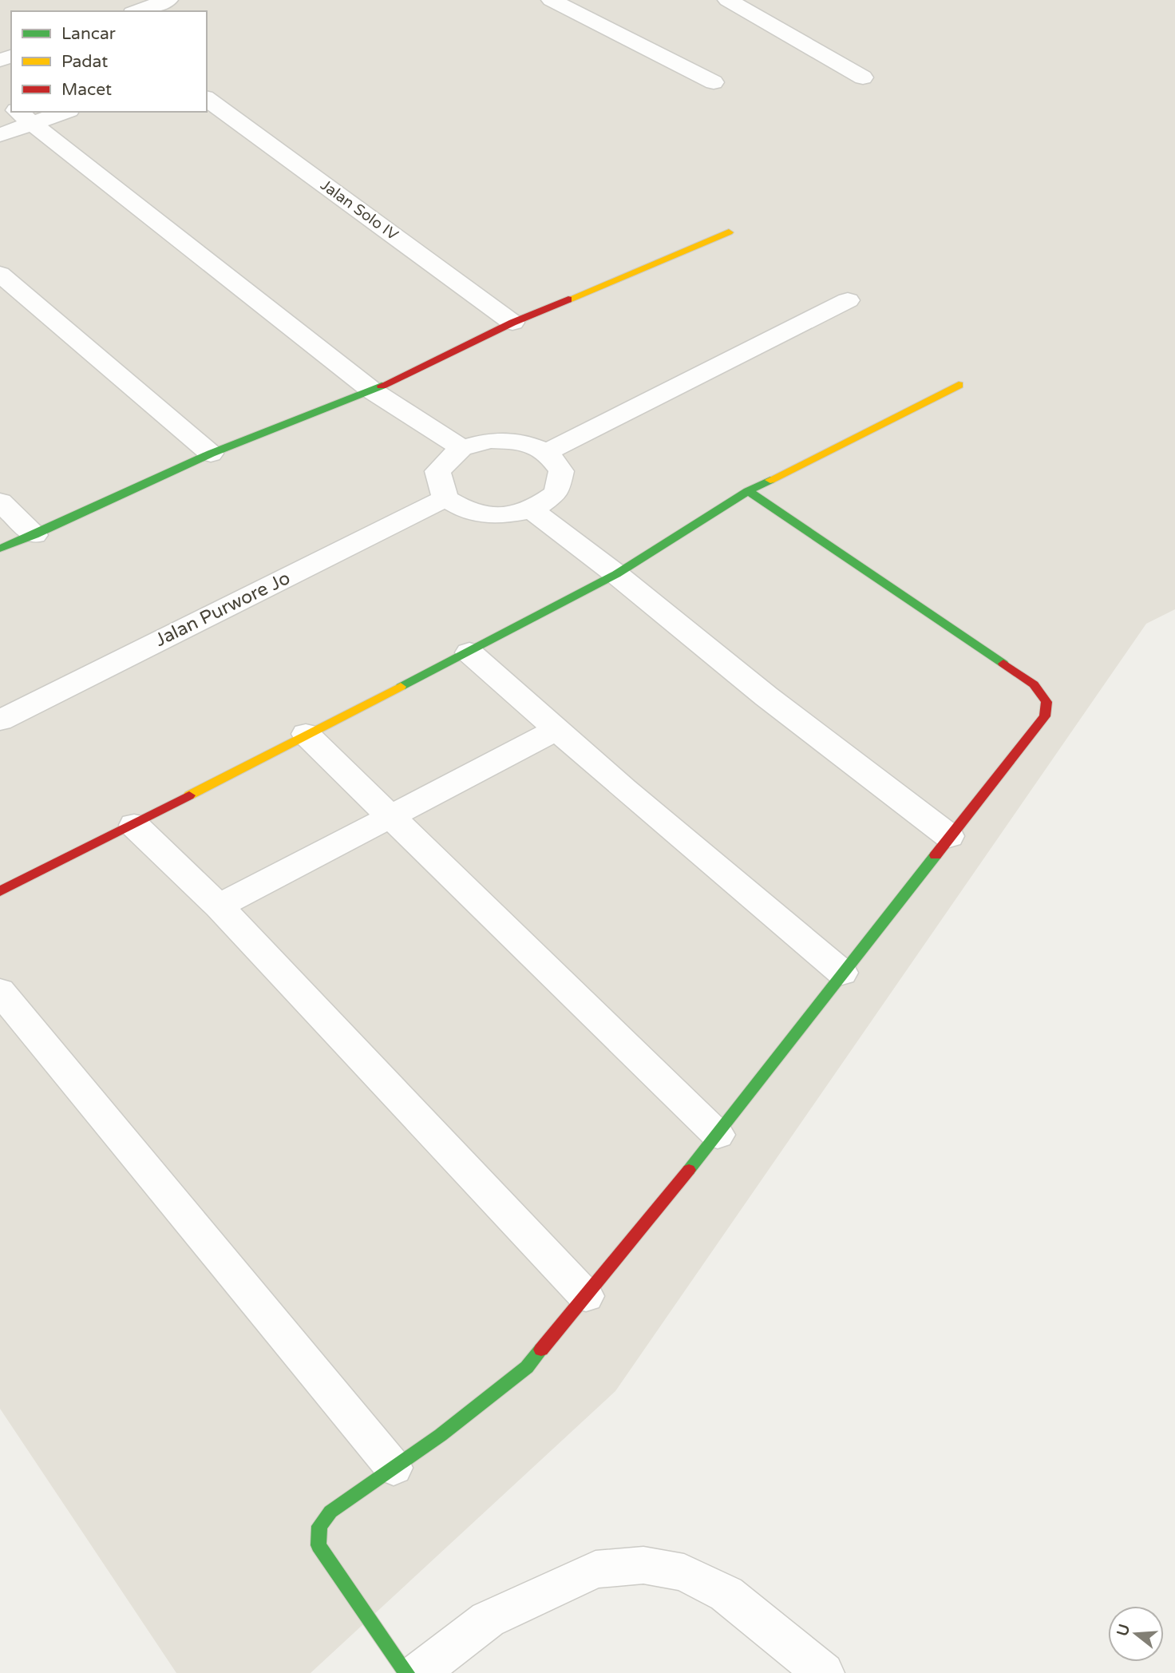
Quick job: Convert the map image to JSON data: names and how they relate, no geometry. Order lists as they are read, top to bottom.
{
  "streets": {
    "street": ["Jalan Solo IV", "Jalan Purwore Jo"]
  },
  "legend": ["Lancar", "Padat", "Macet"],
  "north": "left"
}
